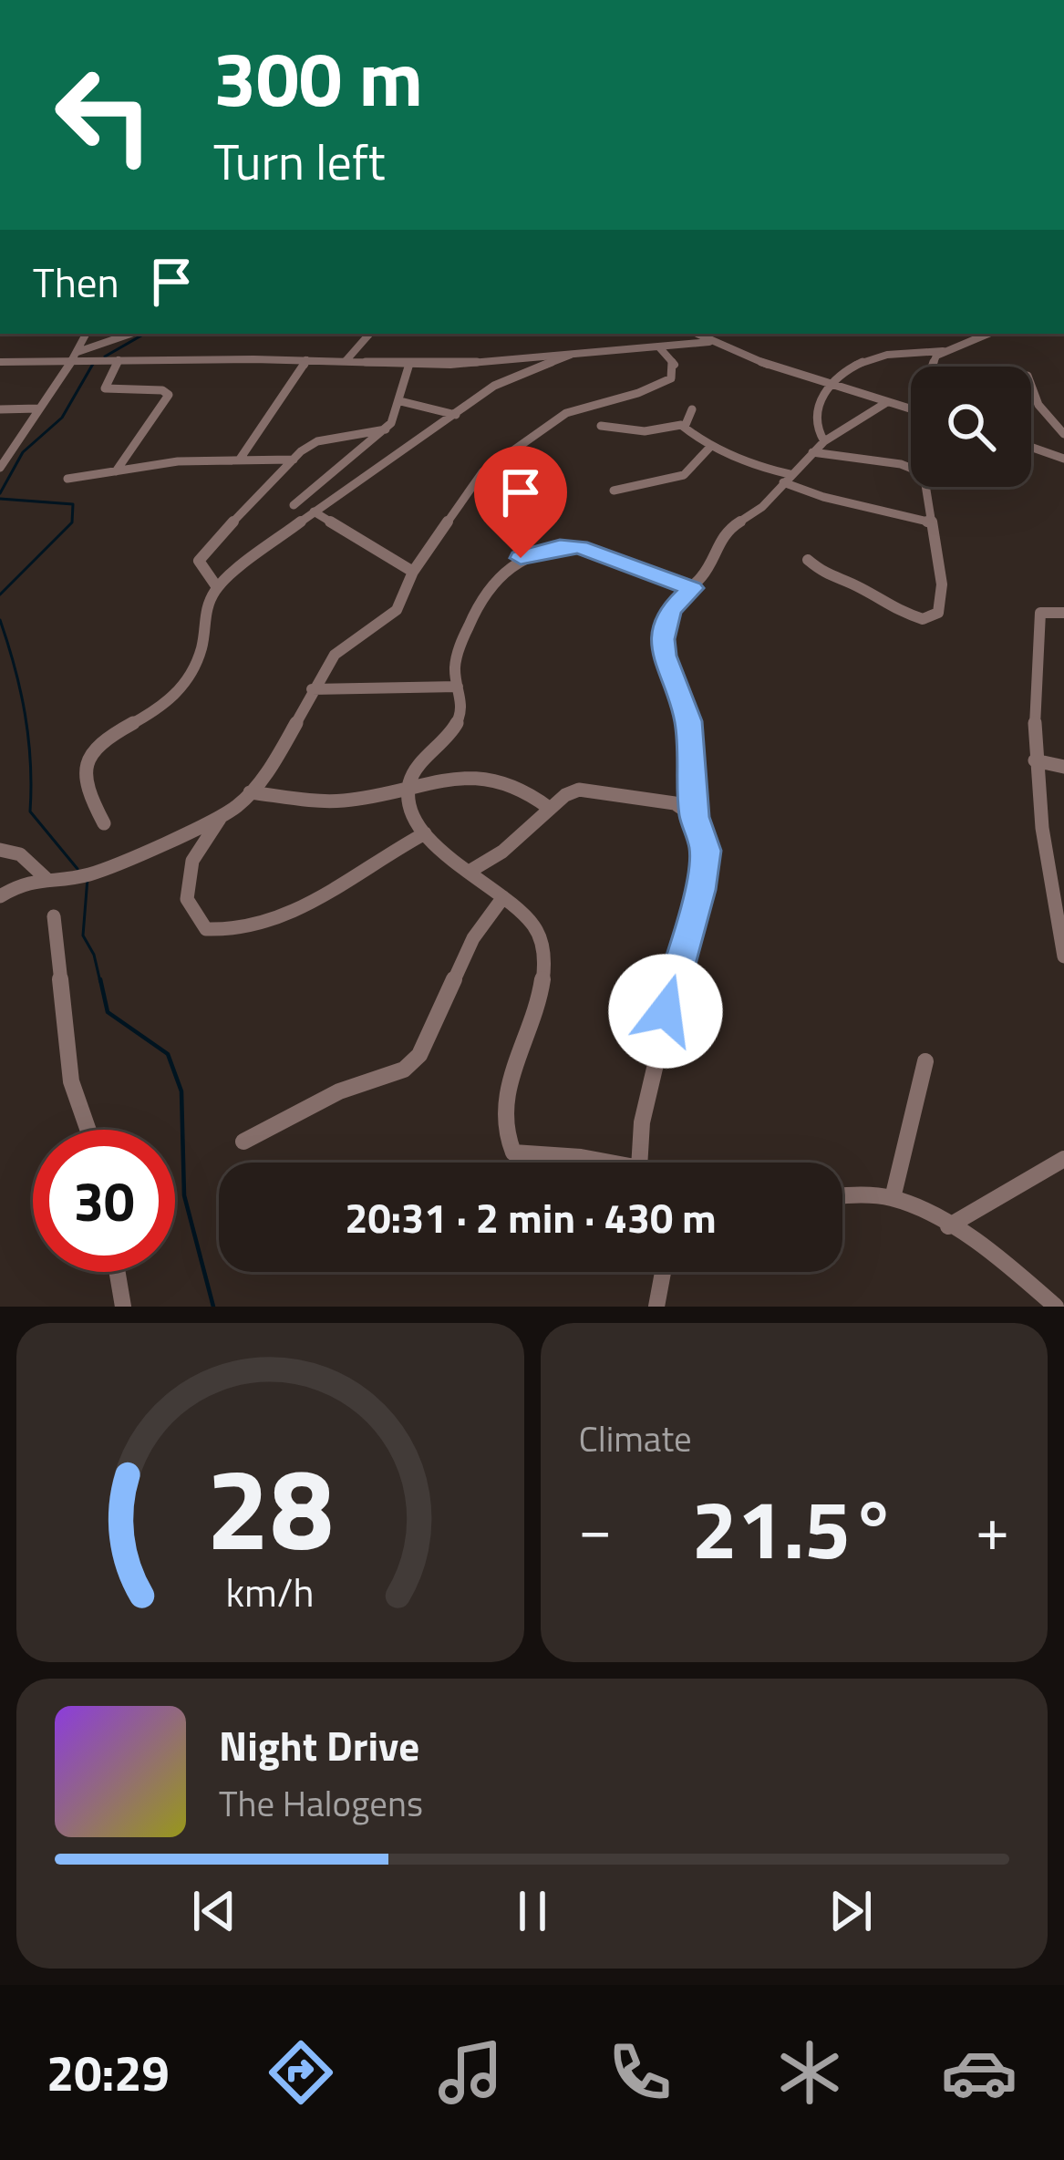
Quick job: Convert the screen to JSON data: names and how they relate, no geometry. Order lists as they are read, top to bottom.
{
  "page": {
    "turn": ["300 m", "Turn left"],
    "then": "Then",
    "limit": "30",
    "trip": "20:31 · 2 min · 430 m",
    "tile": "Climate",
    "heat": ["−", "21.5°", "+"],
    "song": ["Night Drive", "The Halogens"],
    "tabs": "20:29",
    "gauge": ["28", "km/h"]
  }
}
